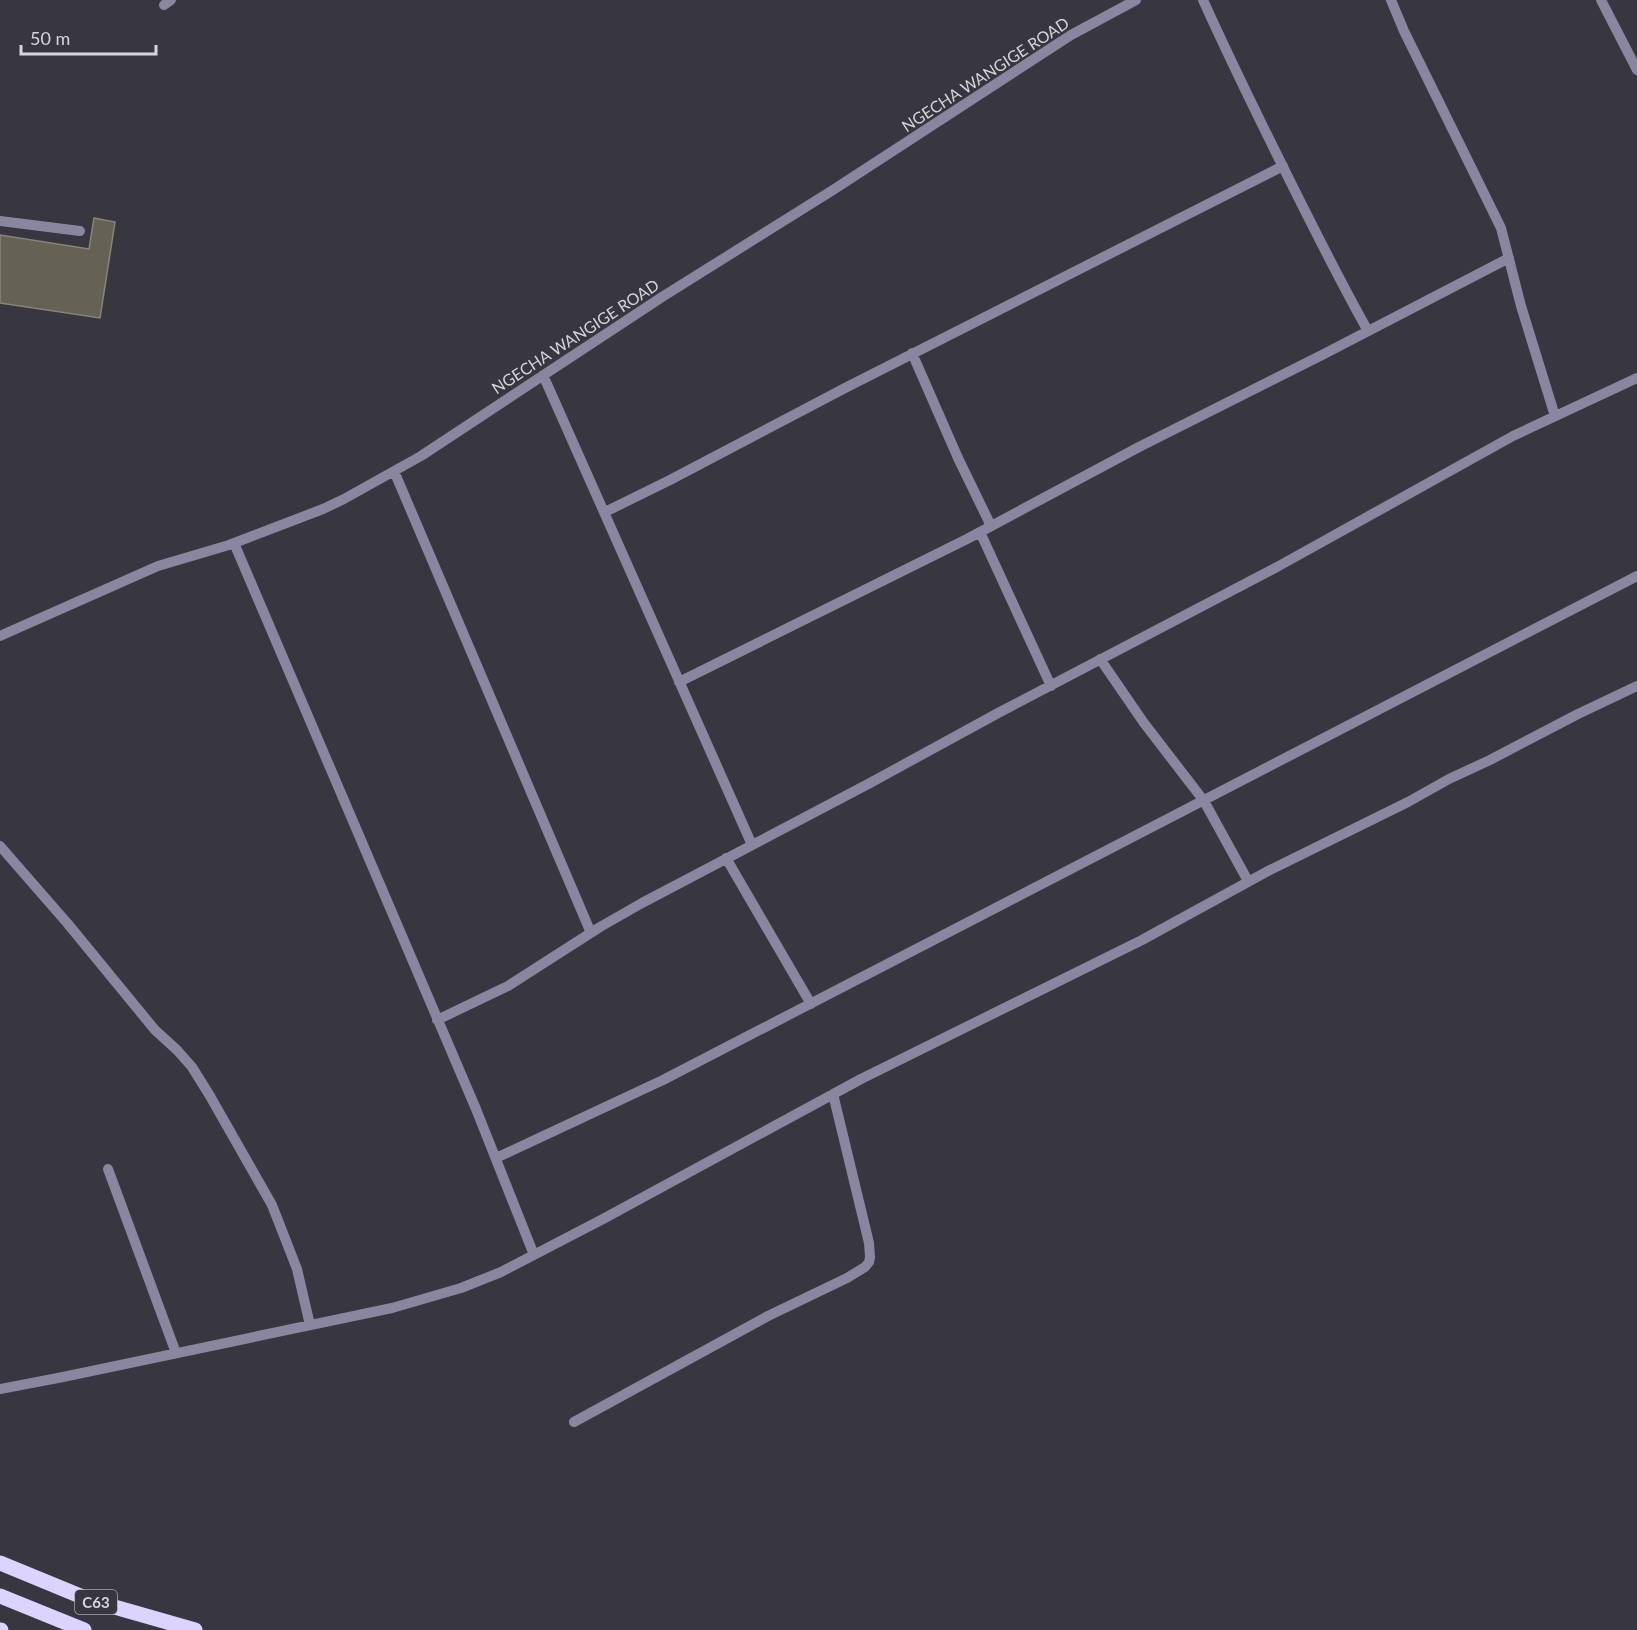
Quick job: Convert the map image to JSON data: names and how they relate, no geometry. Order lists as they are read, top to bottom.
{
  "streets": {
    "main road": ["C63"],
    "street": ["NGECHA WANGIGE ROAD"]
  },
  "scale_bar": "50 m"
}
